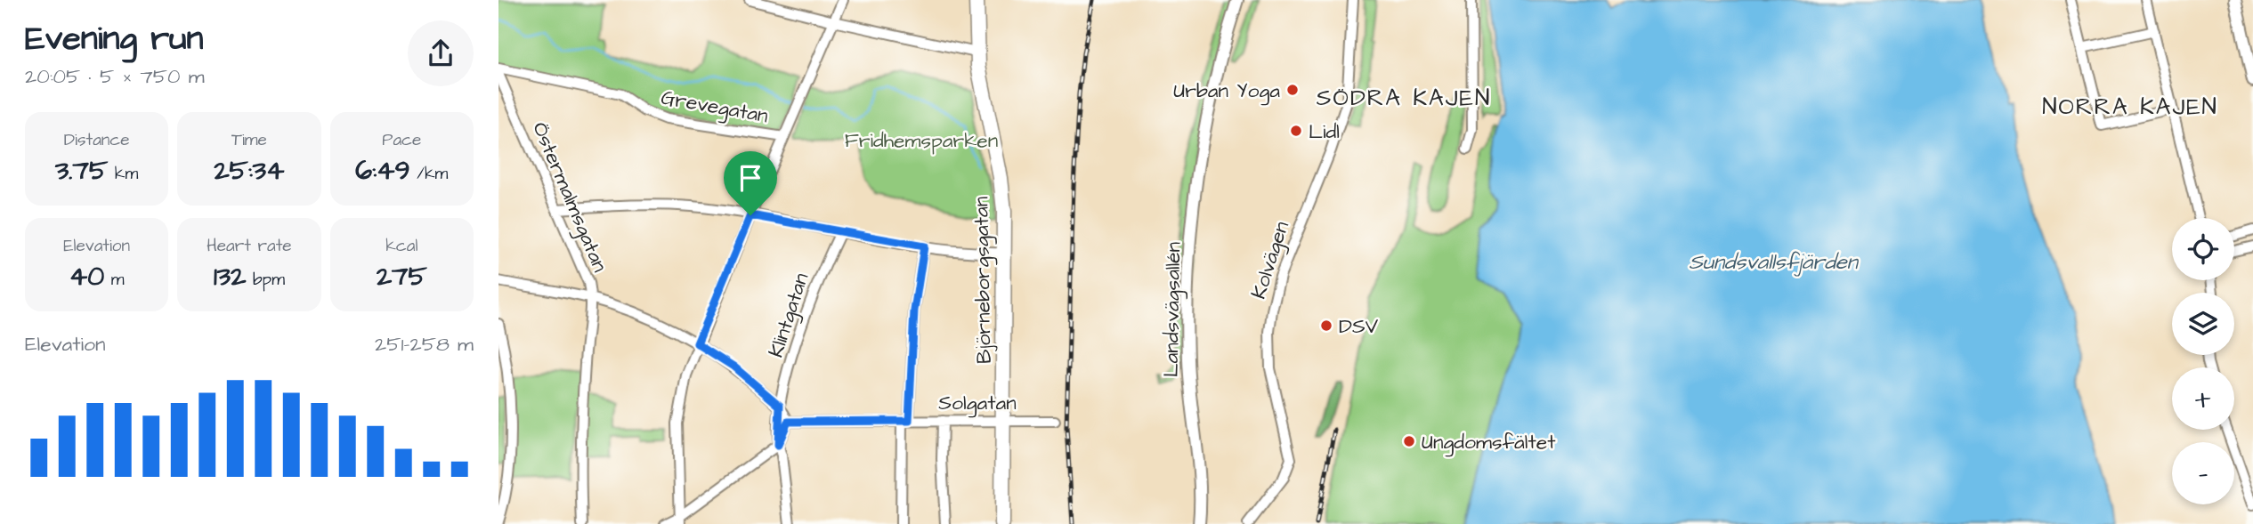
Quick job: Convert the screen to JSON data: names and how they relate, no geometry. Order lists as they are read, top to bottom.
{
  "streets": {
    "highway": ["Björneborgsgatan"],
    "main road": ["Landsvägsallén"],
    "street": [
      "Grevegatan",
      "Östermalmsgatan",
      "Kolvägen",
      "Klintgatan",
      "Solgatan"
    ]
  },
  "crossings": [
    ["Björneborgsgatan", "Solgatan"]
  ],
  "districts": ["SÖDRA KAJEN", "NORRA KAJEN"],
  "water": ["Sundsvallsfjärden"],
  "parks": ["Fridhemsparken"],
  "places": [
    "Urban Yoga",
    "Lidl",
    "DSV",
    "Ungdomsfältet"
  ],
  "page": {
    "heading": ["Evening run", "20:05 · 5 × 750 m"],
    "stats": [
      ["Distance", "3.75 km"],
      ["Time", "25:34"],
      ["Pace", "6:49 /km"],
      ["Elevation", "40 m"],
      ["Heart rate", "132 bpm"],
      ["kcal", "275"]
    ],
    "map_buttons": ["+", "−"],
    "chart": ["Elevation", "251–258 m"]
  }
}
